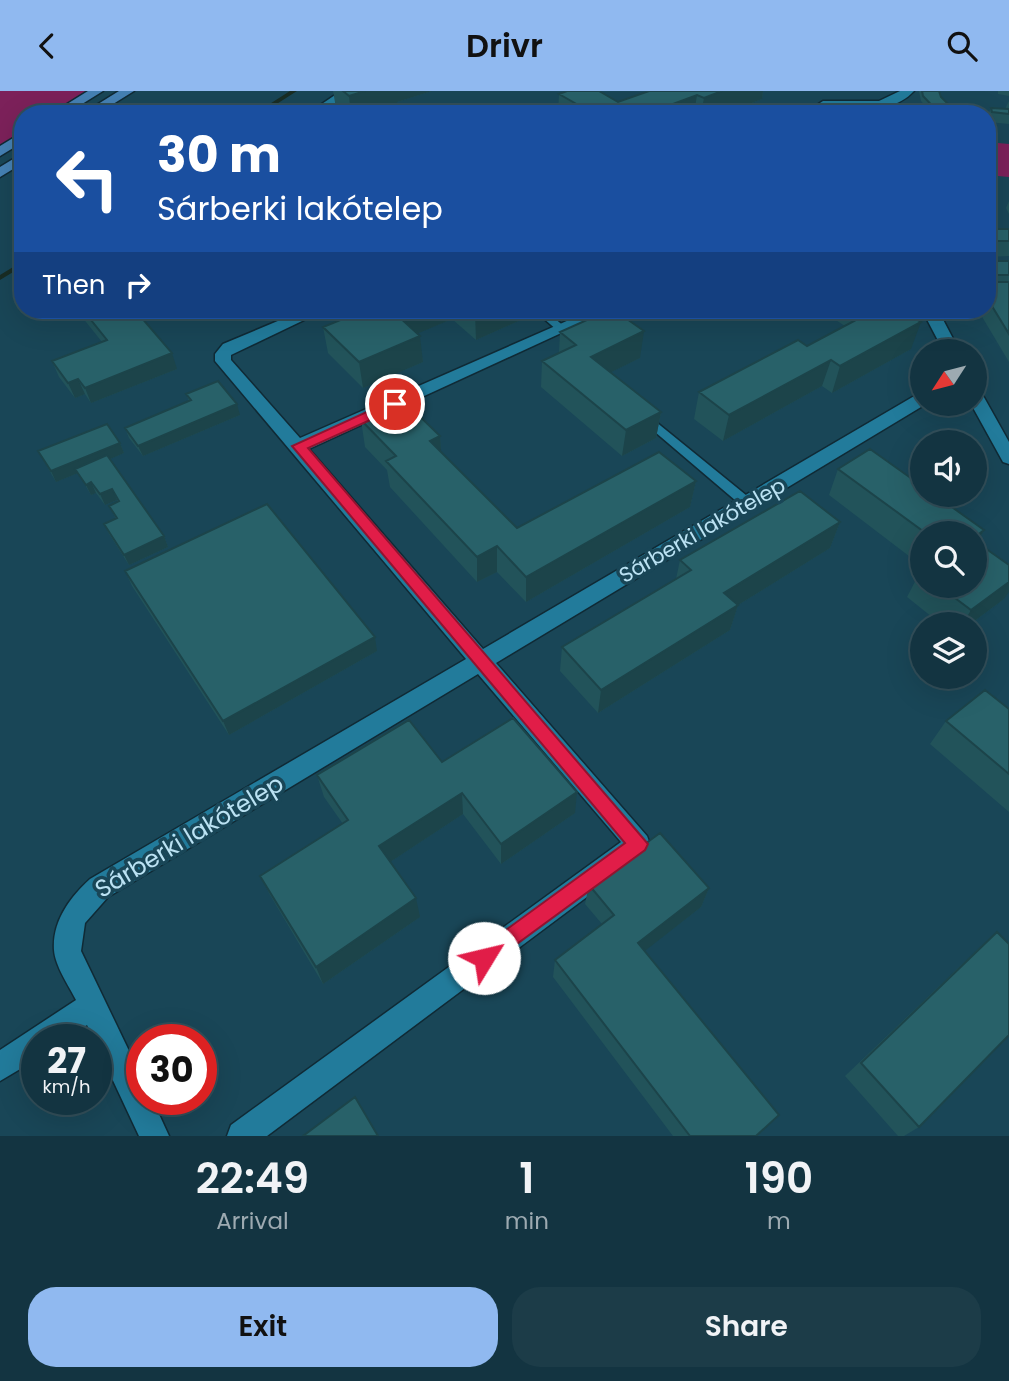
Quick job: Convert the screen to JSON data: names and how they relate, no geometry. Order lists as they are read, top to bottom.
{
  "streets": {
    "street": ["Sárberki lakótelep"]
  },
  "north": "bottom left",
  "page": {
    "header": "Drivr",
    "turn": ["30 m", "Sárberki lakótelep"],
    "then": "Then",
    "speed": "27 km/h",
    "limit": "30",
    "eta": [
      "22:49",
      "Arrival",
      "1",
      "min",
      "190",
      "m"
    ],
    "buttons": ["Exit", "Share"]
  }
}
